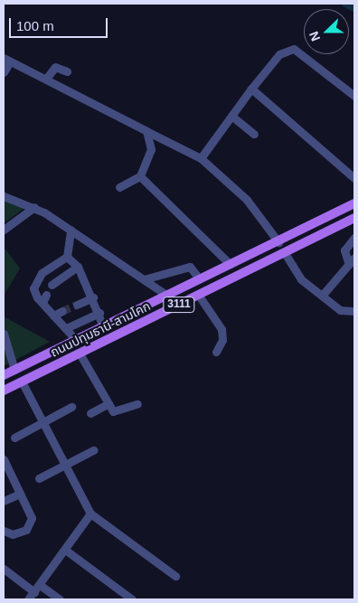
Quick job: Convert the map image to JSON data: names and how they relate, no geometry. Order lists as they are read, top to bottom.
{
  "streets": {
    "main road": ["3111", "ถนนปทุมธานี-สามโคก"]
  },
  "scale_bar": "100 m",
  "north": "left"
}
